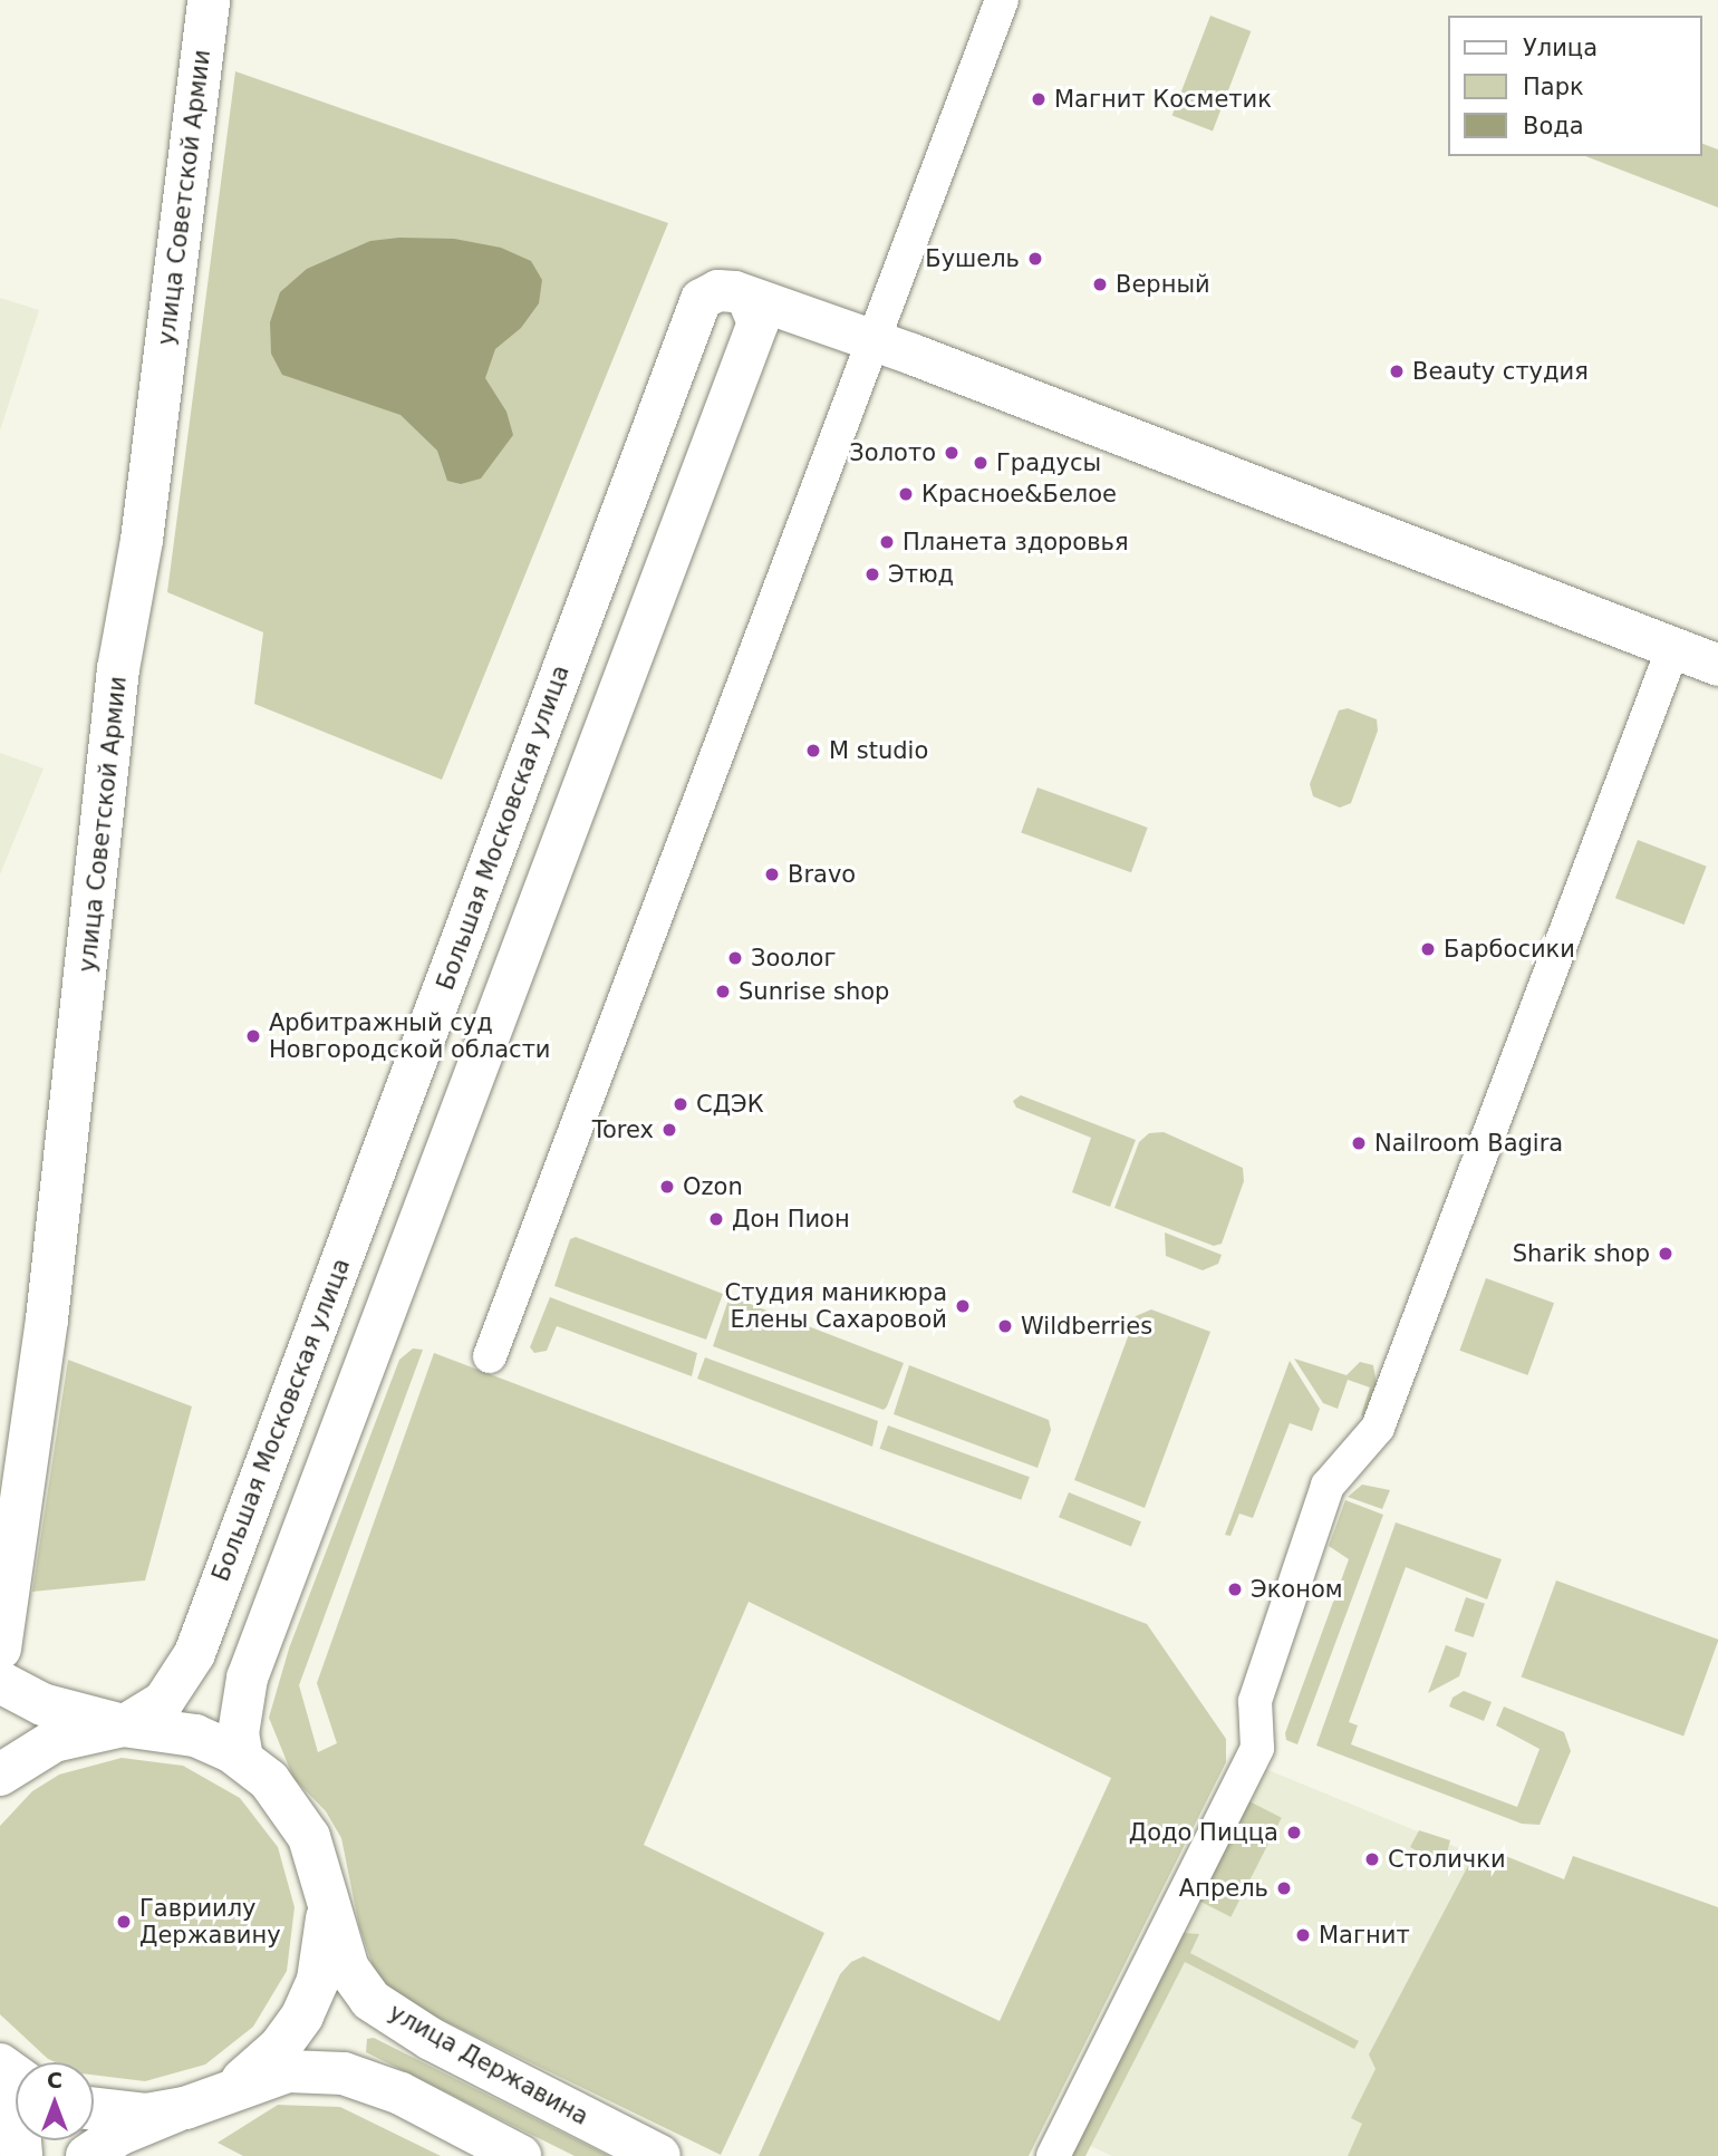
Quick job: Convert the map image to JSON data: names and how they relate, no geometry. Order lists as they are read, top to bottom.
{
  "streets": {
    "main road": ["улица Советской Армии", "улица Державина"],
    "street": ["Большая Московская улица"]
  },
  "crossings": [
    ["Большая Московская улица", "улица Державина"]
  ],
  "places": [
    "Магнит Косметик",
    "Бушель",
    "Верный",
    "Beauty студия",
    "Золото",
    "Градусы",
    "Красное&Белое",
    "Планета здоровья",
    "Этюд",
    "M studio",
    "Bravo",
    "Барбосики",
    "Зоолог",
    "Sunrise shop",
    "Арбитражный суд Новгородской области",
    "СДЭК",
    "Torex",
    "Nailroom Bagira",
    "Ozon",
    "Дон Пион",
    "Sharik shop",
    "Студия маникюра Елены Сахаровой",
    "Wildberries",
    "Эконом",
    "Додо Пицца",
    "Столички",
    "Апрель",
    "Гавриилу Державину",
    "Магнит"
  ],
  "legend": ["Улица", "Парк", "Вода"],
  "north": "top"
}
